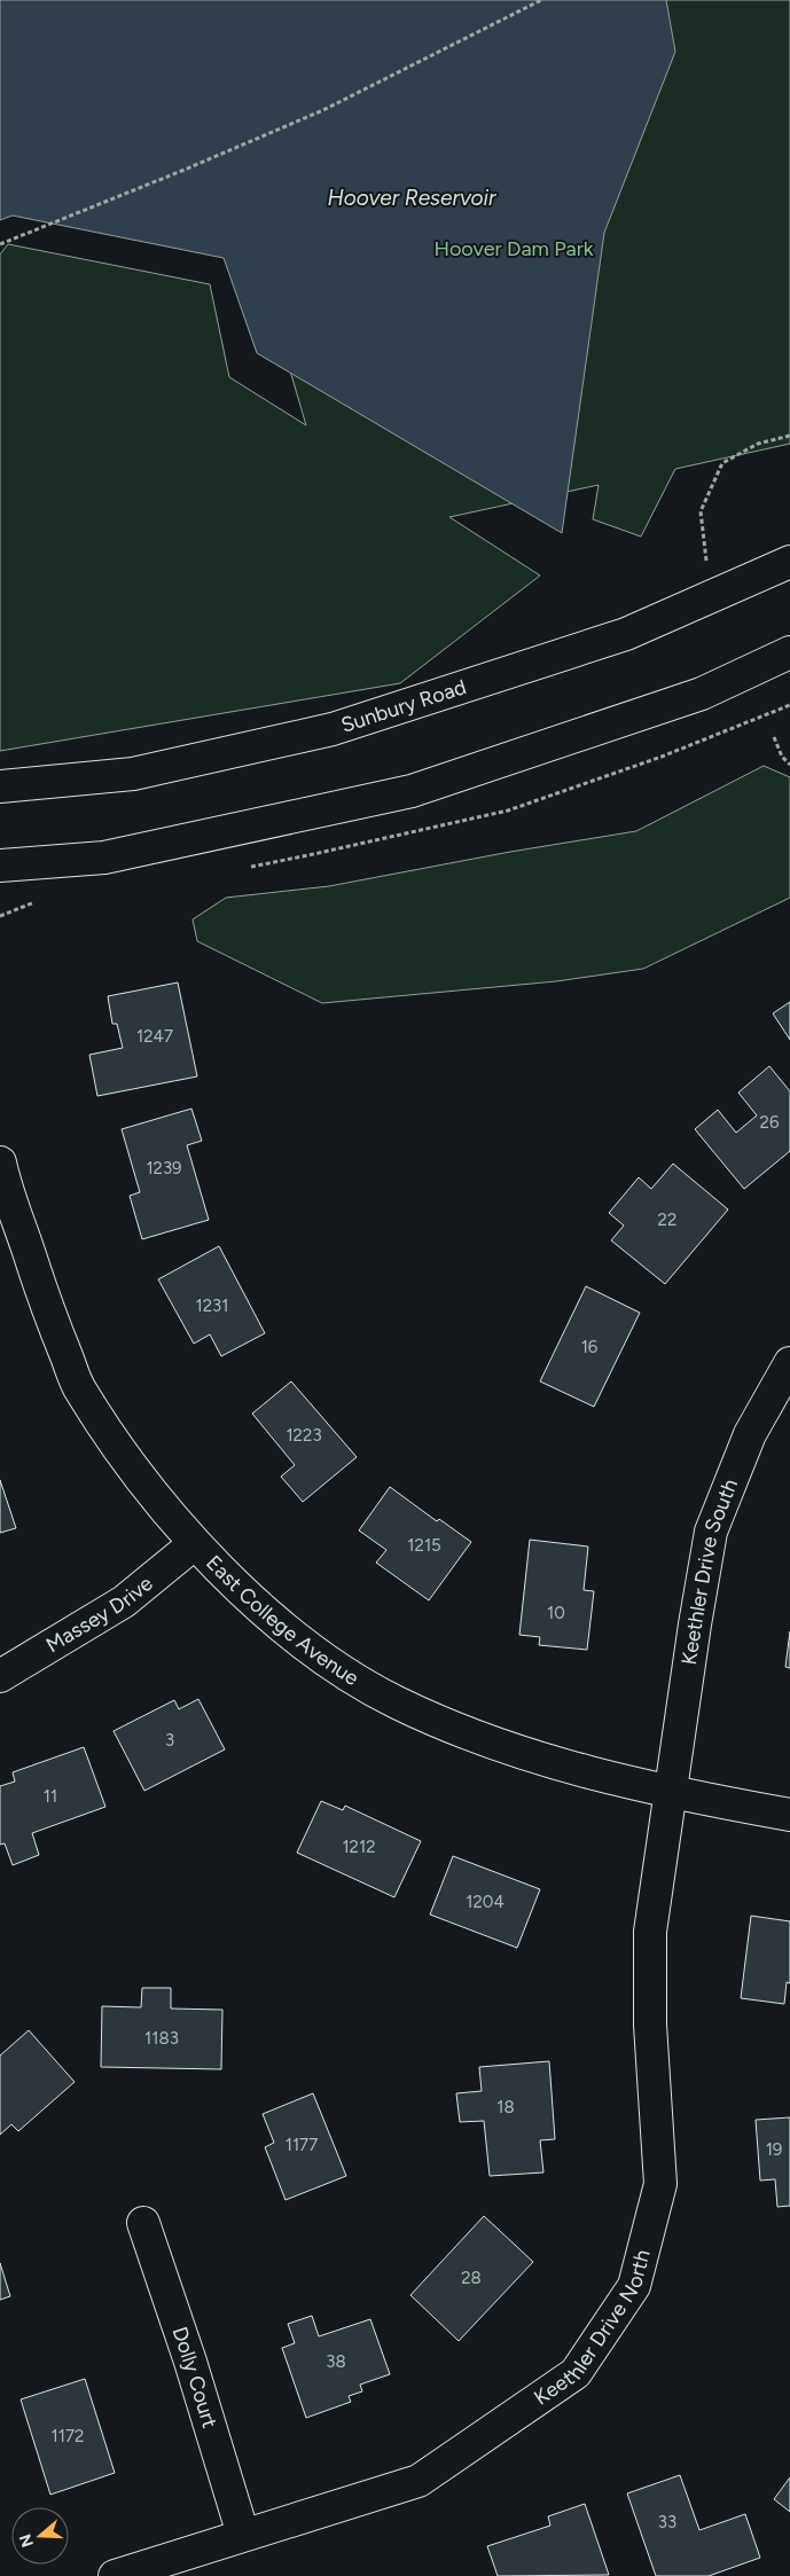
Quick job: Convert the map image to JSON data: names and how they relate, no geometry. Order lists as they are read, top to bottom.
{
  "streets": {
    "street": [
      "Sunbury Road",
      "Keethler Drive South",
      "Massey Drive",
      "East College Avenue",
      "Keethler Drive North",
      "Dolly Court"
    ]
  },
  "crossings": [
    ["Keethler Drive South", "East College Avenue"],
    ["Keethler Drive South", "Keethler Drive North"],
    ["Massey Drive", "East College Avenue"],
    ["East College Avenue", "Keethler Drive North"],
    ["Keethler Drive North", "Dolly Court"]
  ],
  "water": ["Hoover Reservoir"],
  "parks": ["Hoover Dam Park"],
  "house_numbers": [
    "1247",
    "26",
    "1239",
    "22",
    "1231",
    "16",
    "1223",
    "1215",
    "10",
    "3",
    "11",
    "1212",
    "1204",
    "1183",
    "18",
    "1177",
    "19",
    "28",
    "38",
    "1172",
    "33"
  ],
  "north": "left"
}
